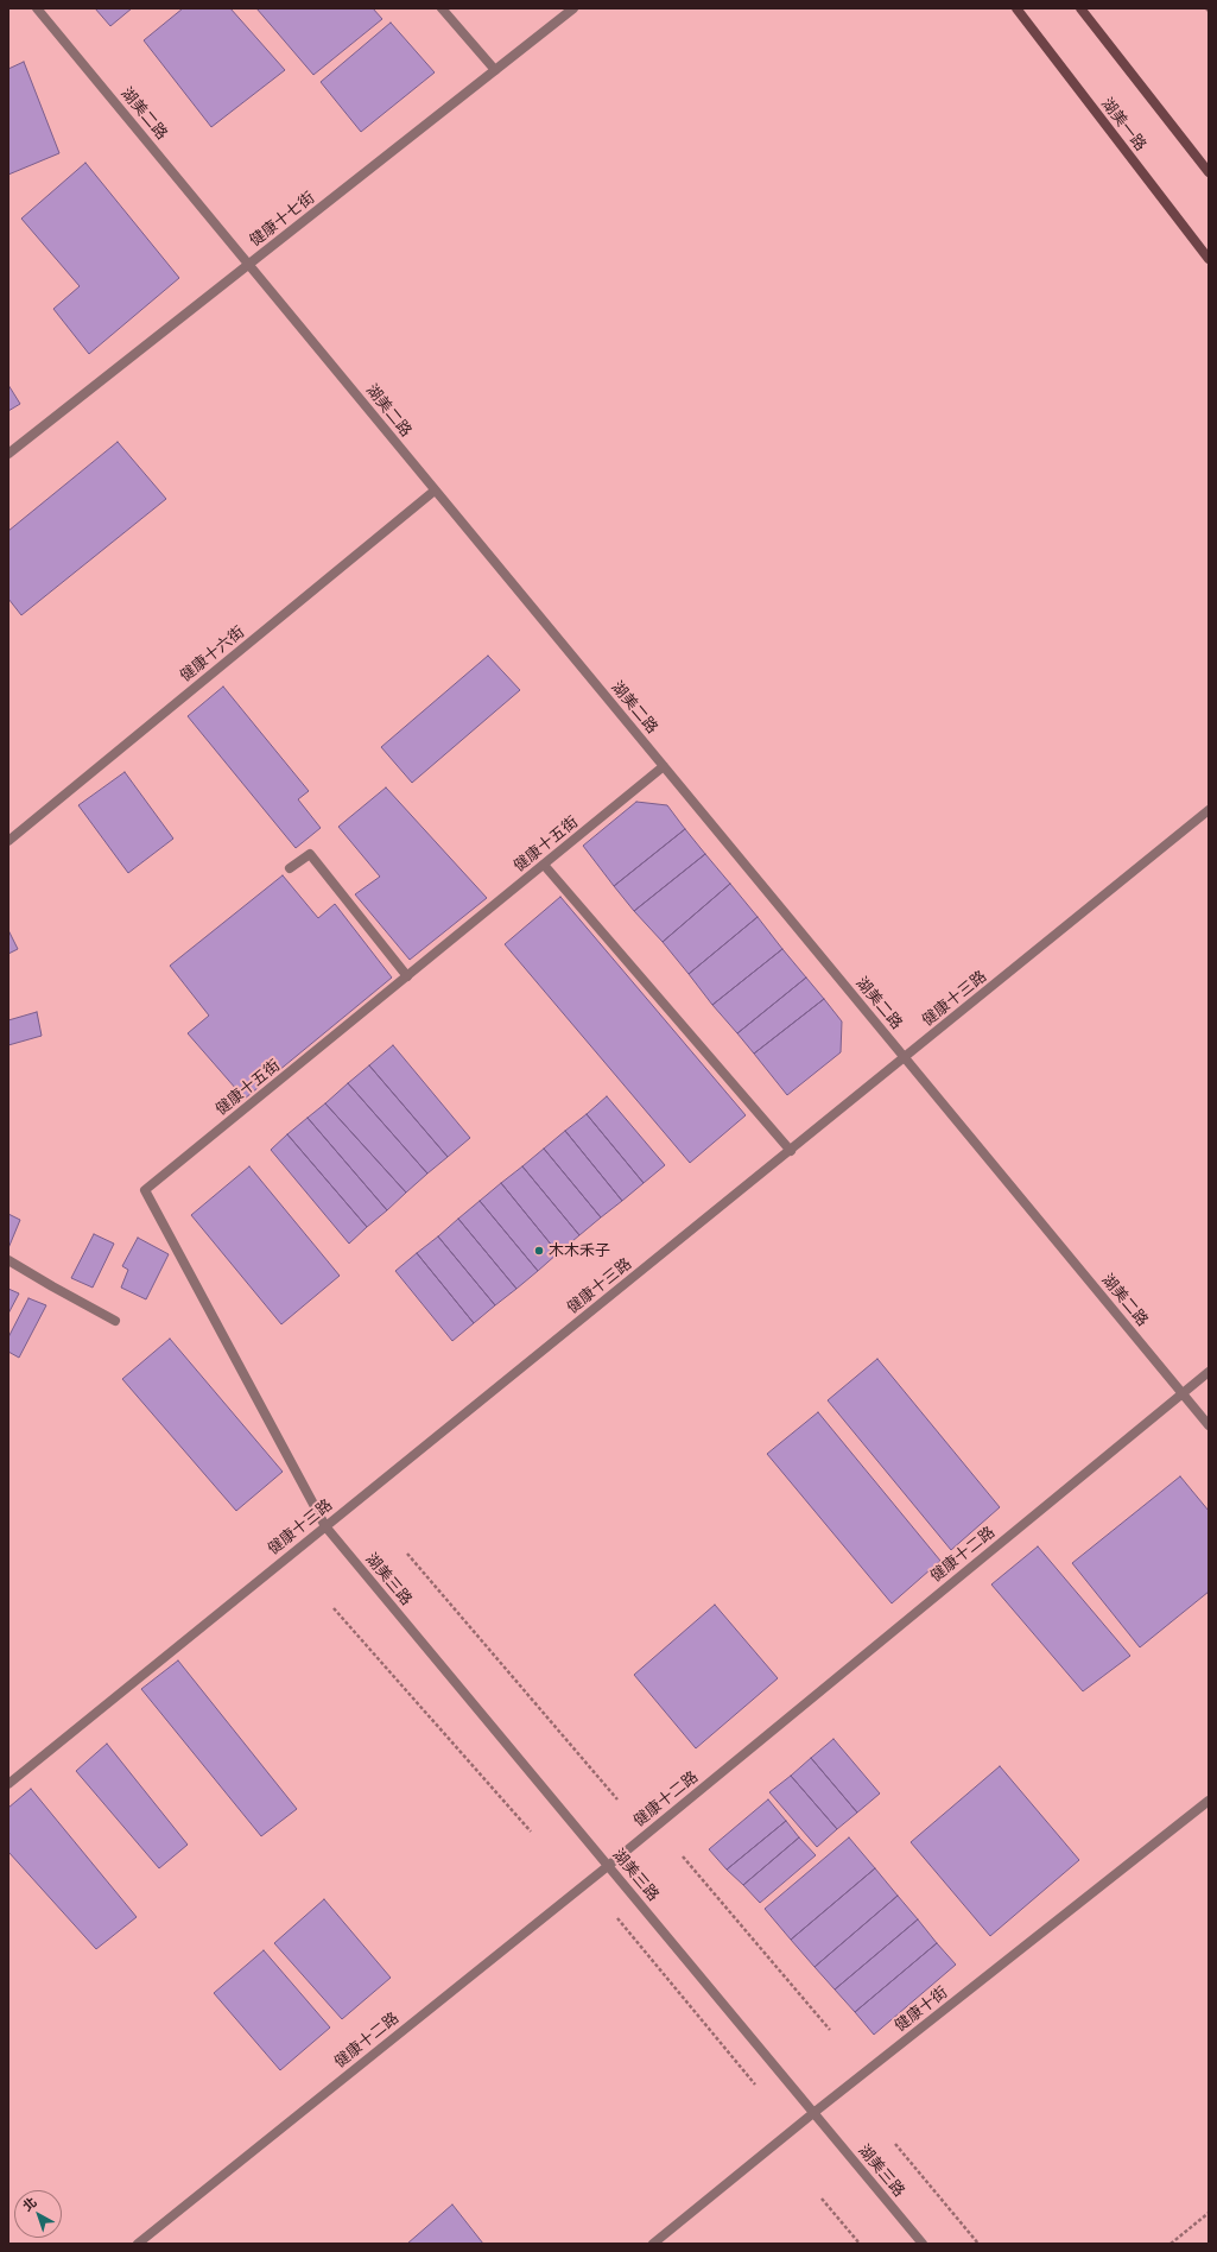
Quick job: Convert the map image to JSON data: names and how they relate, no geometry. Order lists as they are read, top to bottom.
{
  "streets": {
    "street": [
      "湖美二路",
      "湖美一路",
      "健康十七街",
      "健康十六街",
      "健康十五街",
      "健康十三路",
      "健康十二路",
      "湖美三路",
      "健康十街"
    ]
  },
  "crossings": [
    ["湖美二路", "健康十七街"],
    ["湖美二路", "健康十六街"],
    ["湖美二路", "健康十五街"],
    ["湖美二路", "健康十三路"],
    ["湖美二路", "健康十二路"],
    ["健康十五街", "健康十三路"],
    ["健康十五街", "湖美三路"],
    ["健康十三路", "湖美三路"],
    ["健康十二路", "湖美三路"],
    ["湖美三路", "健康十街"]
  ],
  "places": ["木木禾子"],
  "north": "top left"
}
